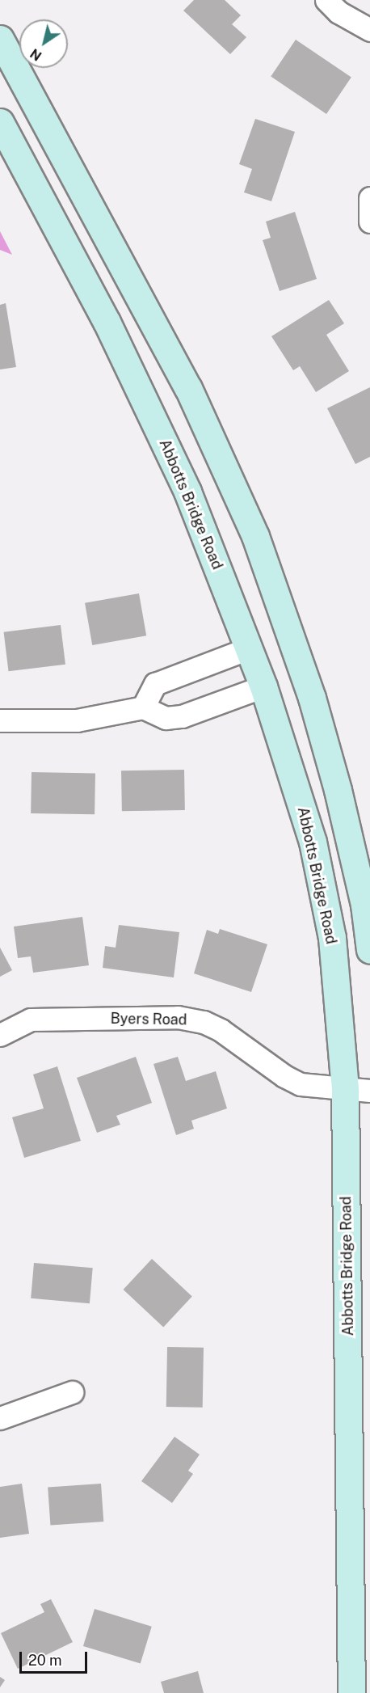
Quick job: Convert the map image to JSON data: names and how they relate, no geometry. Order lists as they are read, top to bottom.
{
  "streets": {
    "main road": ["Abbotts Bridge Road"],
    "street": ["Byers Road"]
  },
  "crossings": [
    ["Abbotts Bridge Road", "Byers Road"]
  ],
  "scale_bar": "20 m",
  "north": "bottom left"
}
